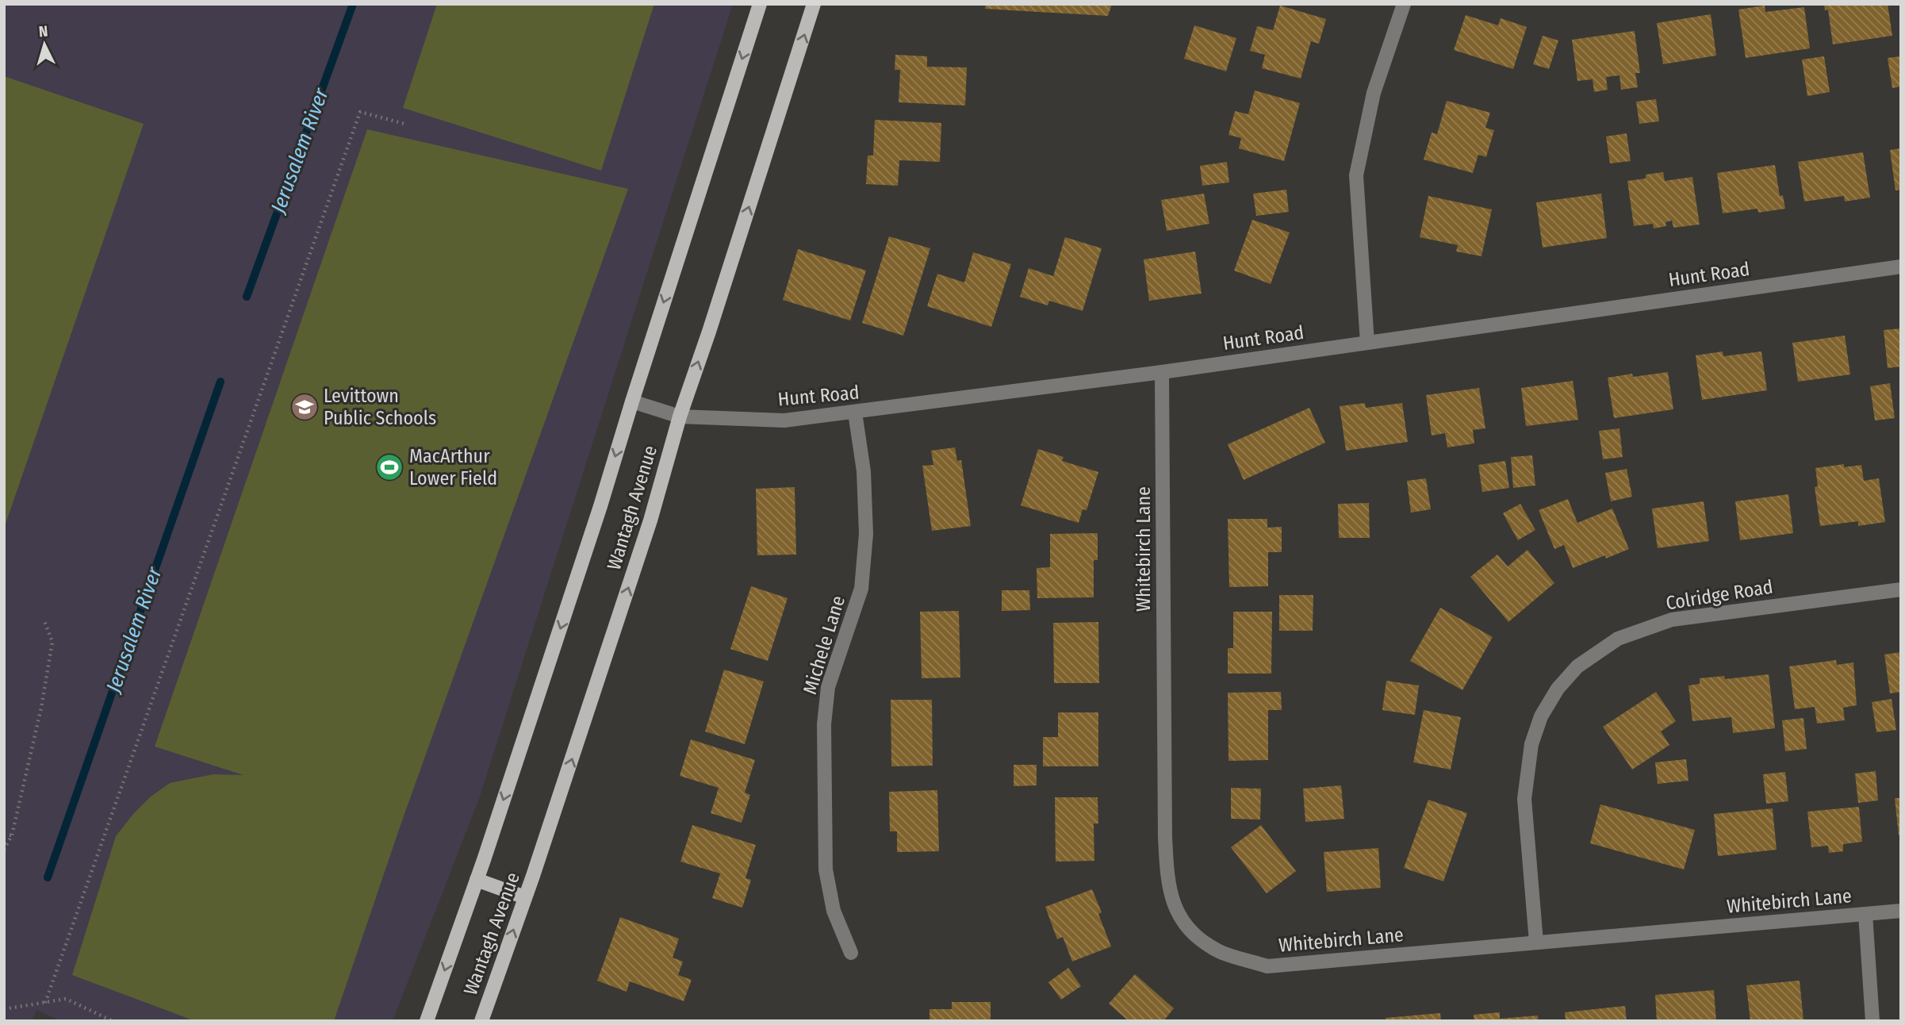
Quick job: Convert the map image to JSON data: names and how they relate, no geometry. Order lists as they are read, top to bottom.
{
  "streets": {
    "main road": ["Wantagh Avenue"],
    "street": [
      "Hunt Road",
      "Whitebirch Lane",
      "Colridge Road",
      "Michele Lane"
    ]
  },
  "crossings": [
    ["Hunt Road", "Wantagh Avenue"],
    ["Hunt Road", "Whitebirch Lane"],
    ["Hunt Road", "Michele Lane"],
    ["Whitebirch Lane", "Colridge Road"]
  ],
  "water": ["Jerusalem River"],
  "places": {
    "school or university": ["Levittown Public Schools"],
    "sports": ["MacArthur Lower Field"]
  },
  "north": "top"
}
